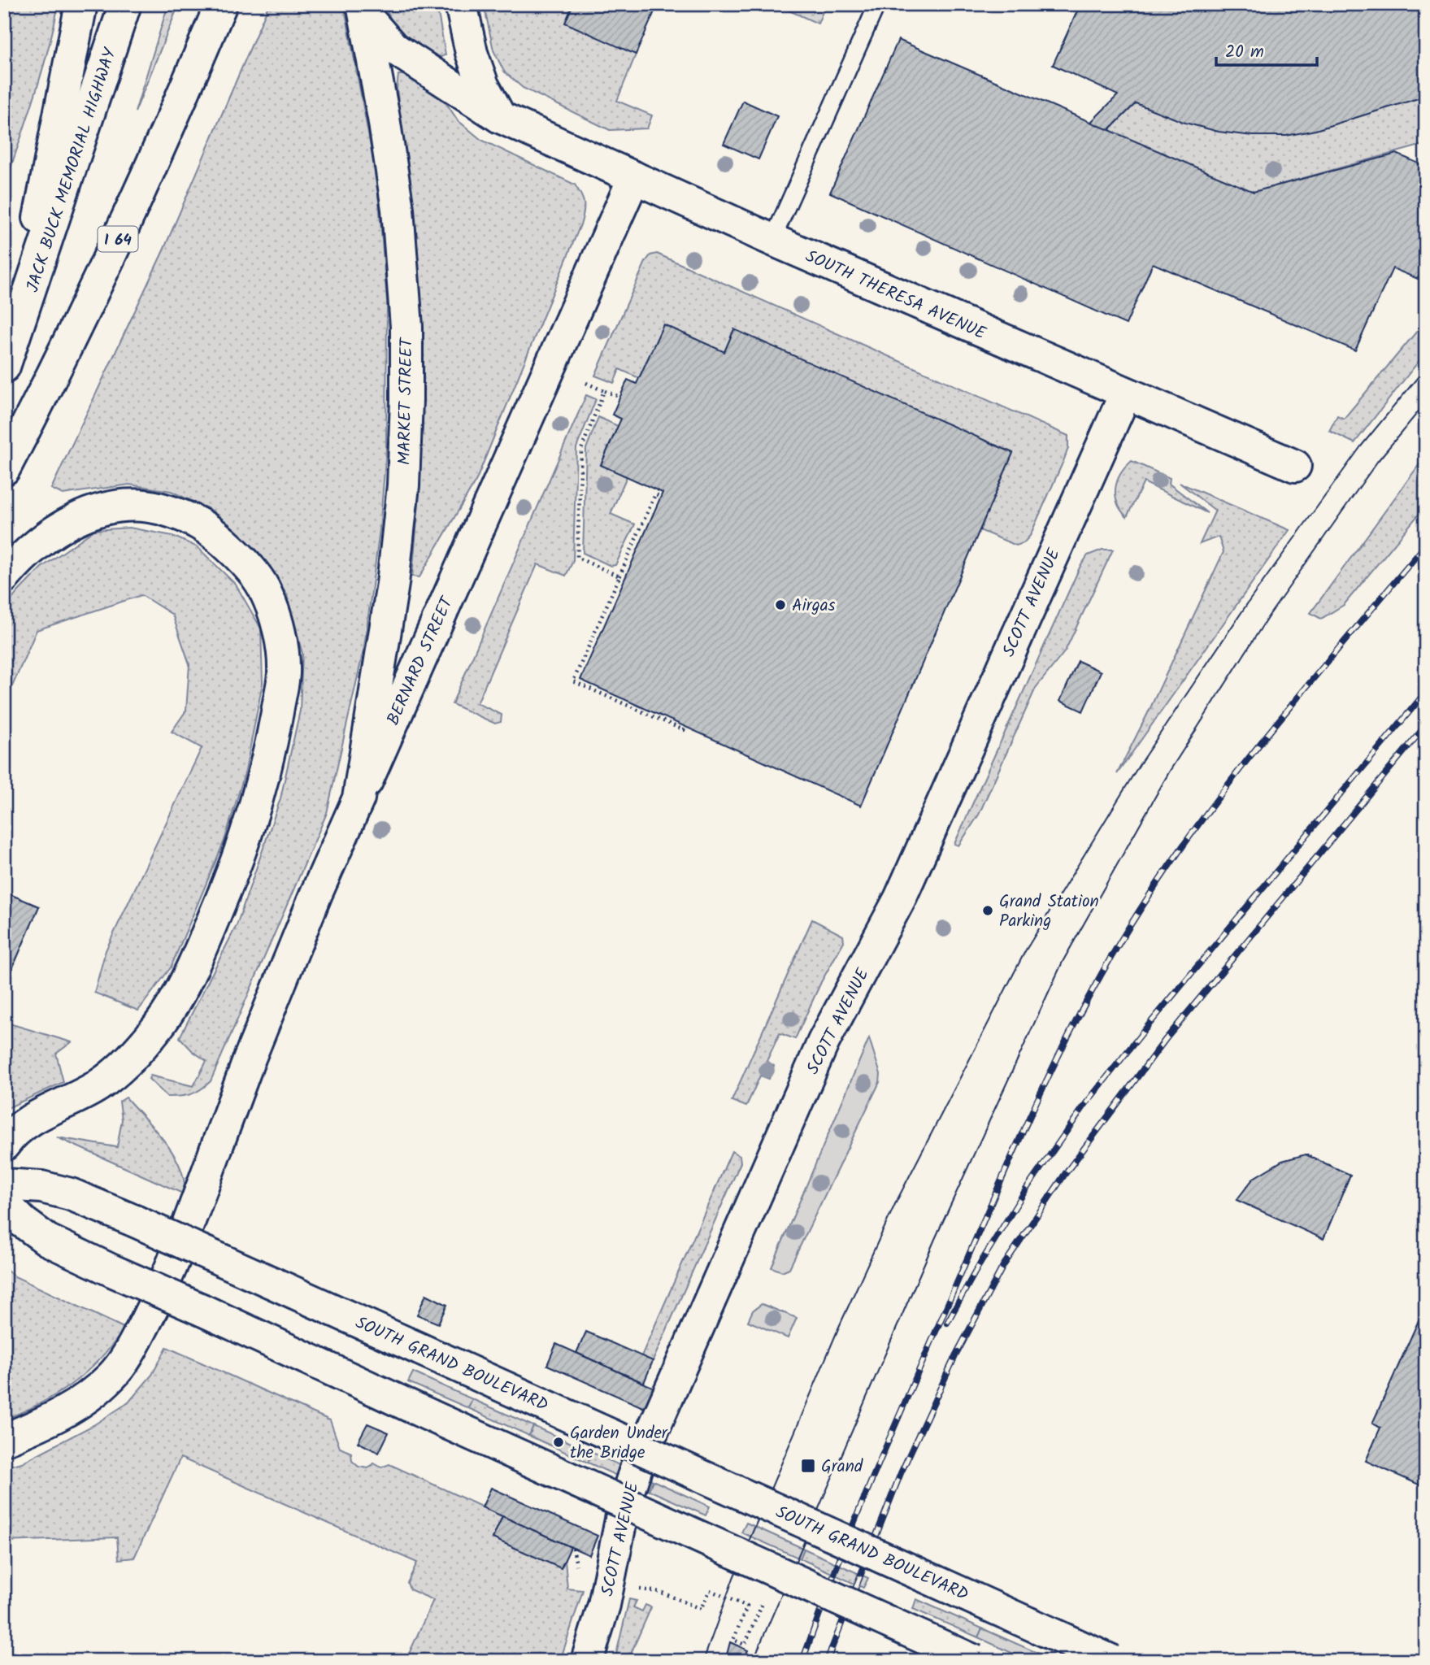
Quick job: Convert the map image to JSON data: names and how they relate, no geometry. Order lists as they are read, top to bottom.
{
  "streets": {
    "main road": [
      "JACK BUCK MEMORIAL HIGHWAY",
      "I 64",
      "SOUTH THERESA AVENUE",
      "MARKET STREET",
      "SCOTT AVENUE",
      "BERNARD STREET",
      "SOUTH GRAND BOULEVARD"
    ]
  },
  "crossings": [
    ["SOUTH THERESA AVENUE", "MARKET STREET"],
    ["SOUTH THERESA AVENUE", "SCOTT AVENUE"],
    ["SOUTH THERESA AVENUE", "BERNARD STREET"],
    ["MARKET STREET", "BERNARD STREET"]
  ],
  "places": {
    "other": ["Airgas", "Grand Station Parking", "Garden Under the Bridge"],
    "transit": ["Grand"]
  },
  "scale_bar": "20 m"
}
